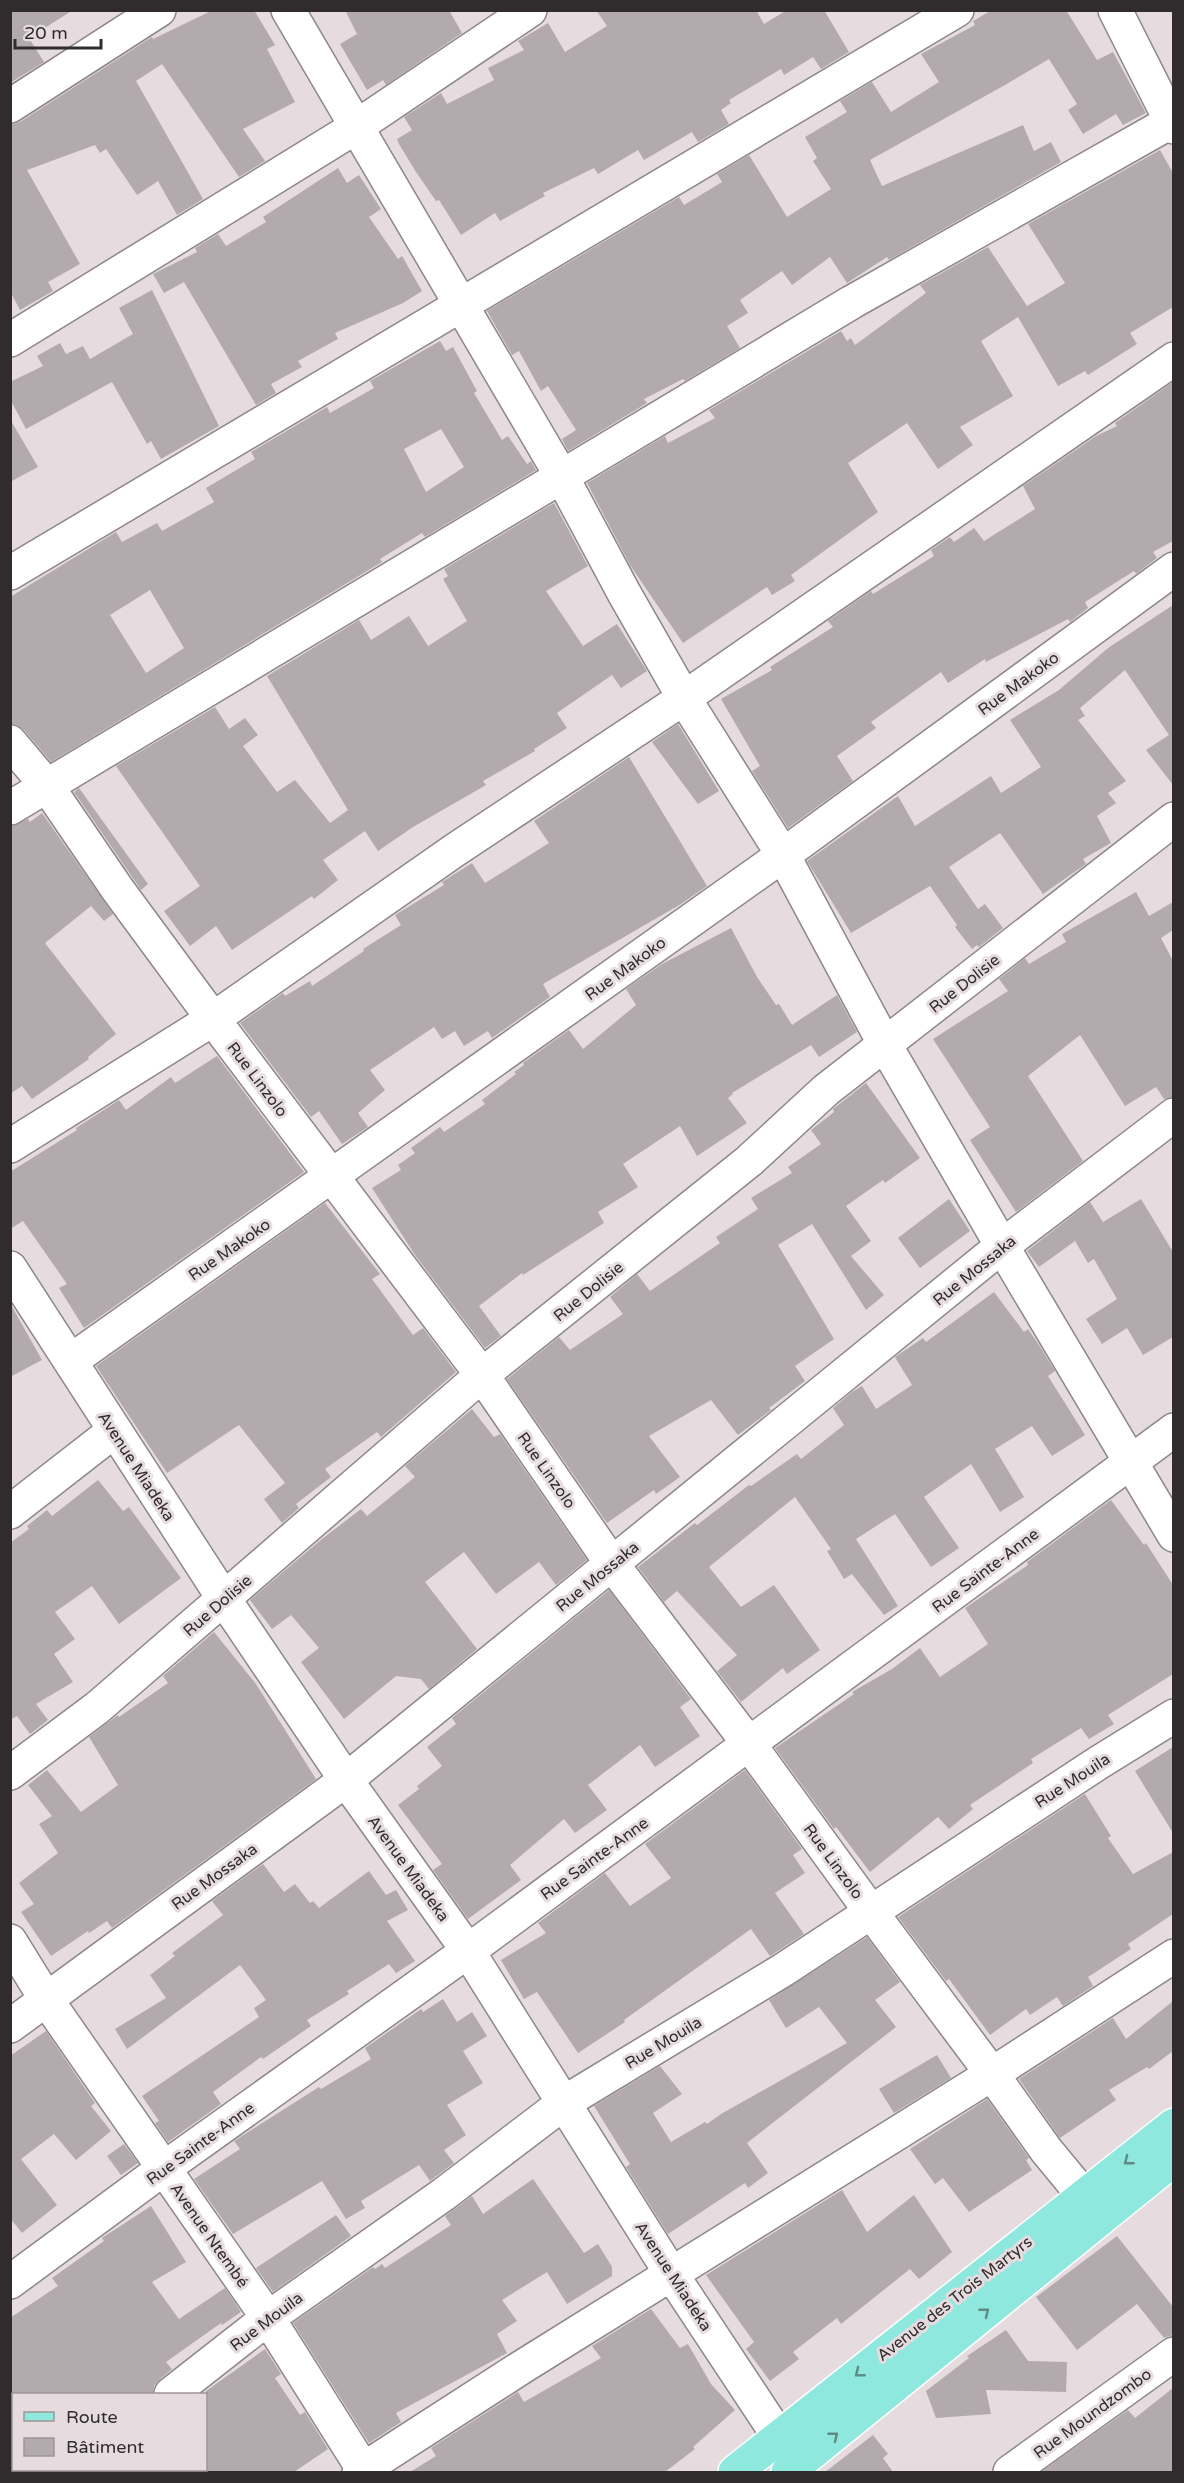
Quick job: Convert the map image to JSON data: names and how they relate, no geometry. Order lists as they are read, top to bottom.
{
  "streets": {
    "main road": ["Avenue des Trois Martyrs"],
    "street": [
      "Rue Makoko",
      "Rue Dolisie",
      "Rue Linzolo",
      "Rue Mossaka",
      "Avenue Miadeka",
      "Rue Sainte-Anne",
      "Rue Mouila",
      "Avenue Ntembé",
      "Rue Moundzombo"
    ]
  },
  "crossings": [
    ["Rue Makoko", "Rue Linzolo"],
    ["Rue Makoko", "Avenue Miadeka"],
    ["Rue Dolisie", "Rue Linzolo"],
    ["Rue Dolisie", "Avenue Miadeka"],
    ["Rue Linzolo", "Rue Mossaka"],
    ["Rue Linzolo", "Rue Sainte-Anne"],
    ["Rue Linzolo", "Rue Mouila"],
    ["Rue Linzolo", "Avenue des Trois Martyrs"],
    ["Rue Mossaka", "Avenue Miadeka"],
    ["Rue Mossaka", "Avenue Ntembé"],
    ["Avenue Miadeka", "Rue Sainte-Anne"],
    ["Avenue Miadeka", "Rue Mouila"],
    ["Avenue Miadeka", "Avenue des Trois Martyrs"],
    ["Rue Sainte-Anne", "Avenue Ntembé"],
    ["Rue Mouila", "Avenue Ntembé"]
  ],
  "legend": ["Route", "Bâtiment"],
  "scale_bar": "20 m"
}
